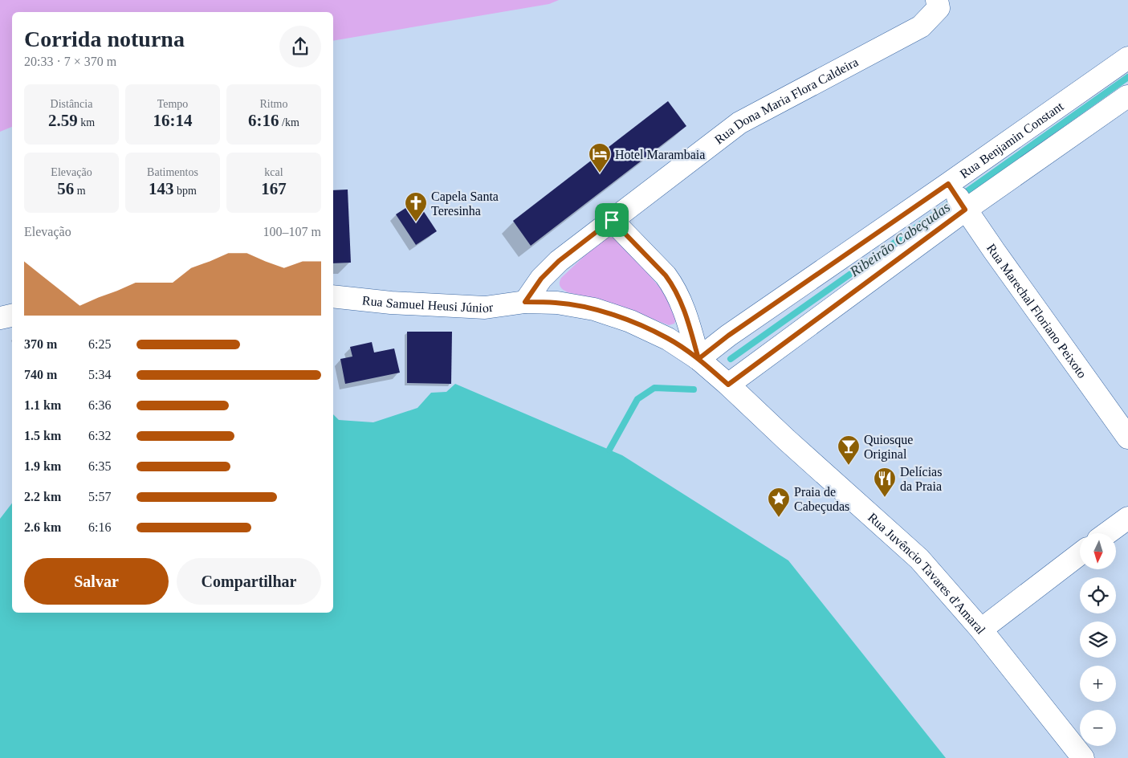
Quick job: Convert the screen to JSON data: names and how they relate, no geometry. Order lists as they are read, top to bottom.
{
  "streets": {
    "street": [
      "Rua Dona Maria Flora Caldeira",
      "Rua Benjamin Constant",
      "Rua Samuel Heusi Júnior",
      "Rua Marechal Floriano Peixoto",
      "Rua Juvêncio Tavares d'Amaral"
    ]
  },
  "crossings": [
    ["Rua Dona Maria Flora Caldeira", "Rua Samuel Heusi Júnior"],
    ["Rua Dona Maria Flora Caldeira", "Rua Juvêncio Tavares d'Amaral"],
    ["Rua Benjamin Constant", "Rua Marechal Floriano Peixoto"],
    ["Rua Benjamin Constant", "Rua Juvêncio Tavares d'Amaral"],
    ["Rua Samuel Heusi Júnior", "Rua Juvêncio Tavares d'Amaral"]
  ],
  "water": ["Ribeirão Cabeçudas"],
  "places": {
    "hotel": ["Hotel Marambaia"],
    "church": ["Capela Santa Teresinha"],
    "bar": ["Quiosque Original"],
    "restaurant": ["Delícias da Praia"],
    "place": ["Praia de Cabeçudas"]
  },
  "north": "bottom",
  "page": {
    "heading": ["Corrida noturna", "20:33 · 7 × 370 m"],
    "stats": [
      ["Distância", "2.59 km"],
      ["Tempo", "16:14"],
      ["Ritmo", "6:16 /km"],
      ["Elevação", "56 m"],
      ["Batimentos", "143 bpm"],
      ["kcal", "167"]
    ],
    "chart": ["Elevação", "100–107 m"],
    "list": [
      {
        "name": "370 m",
        "note": "6:25"
      },
      {
        "name": "740 m",
        "note": "5:34"
      },
      {
        "name": "1.1 km",
        "note": "6:36"
      },
      {
        "name": "1.5 km",
        "note": "6:32"
      },
      {
        "name": "1.9 km",
        "note": "6:35"
      },
      {
        "name": "2.2 km",
        "note": "5:57"
      },
      {
        "name": "2.6 km",
        "note": "6:16"
      }
    ],
    "map_buttons": ["+", "−"],
    "buttons": ["Salvar", "Compartilhar"]
  }
}
